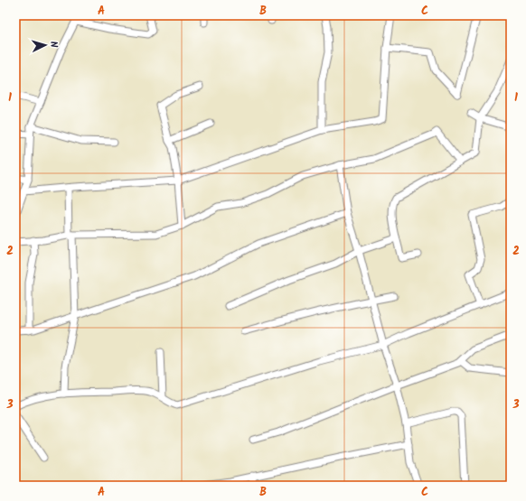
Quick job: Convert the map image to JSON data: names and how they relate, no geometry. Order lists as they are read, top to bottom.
{
  "north": "right",
  "grid": {
    "columns": ["A", "B", "C"],
    "rows": ["1", "2", "3"]
  }
}
